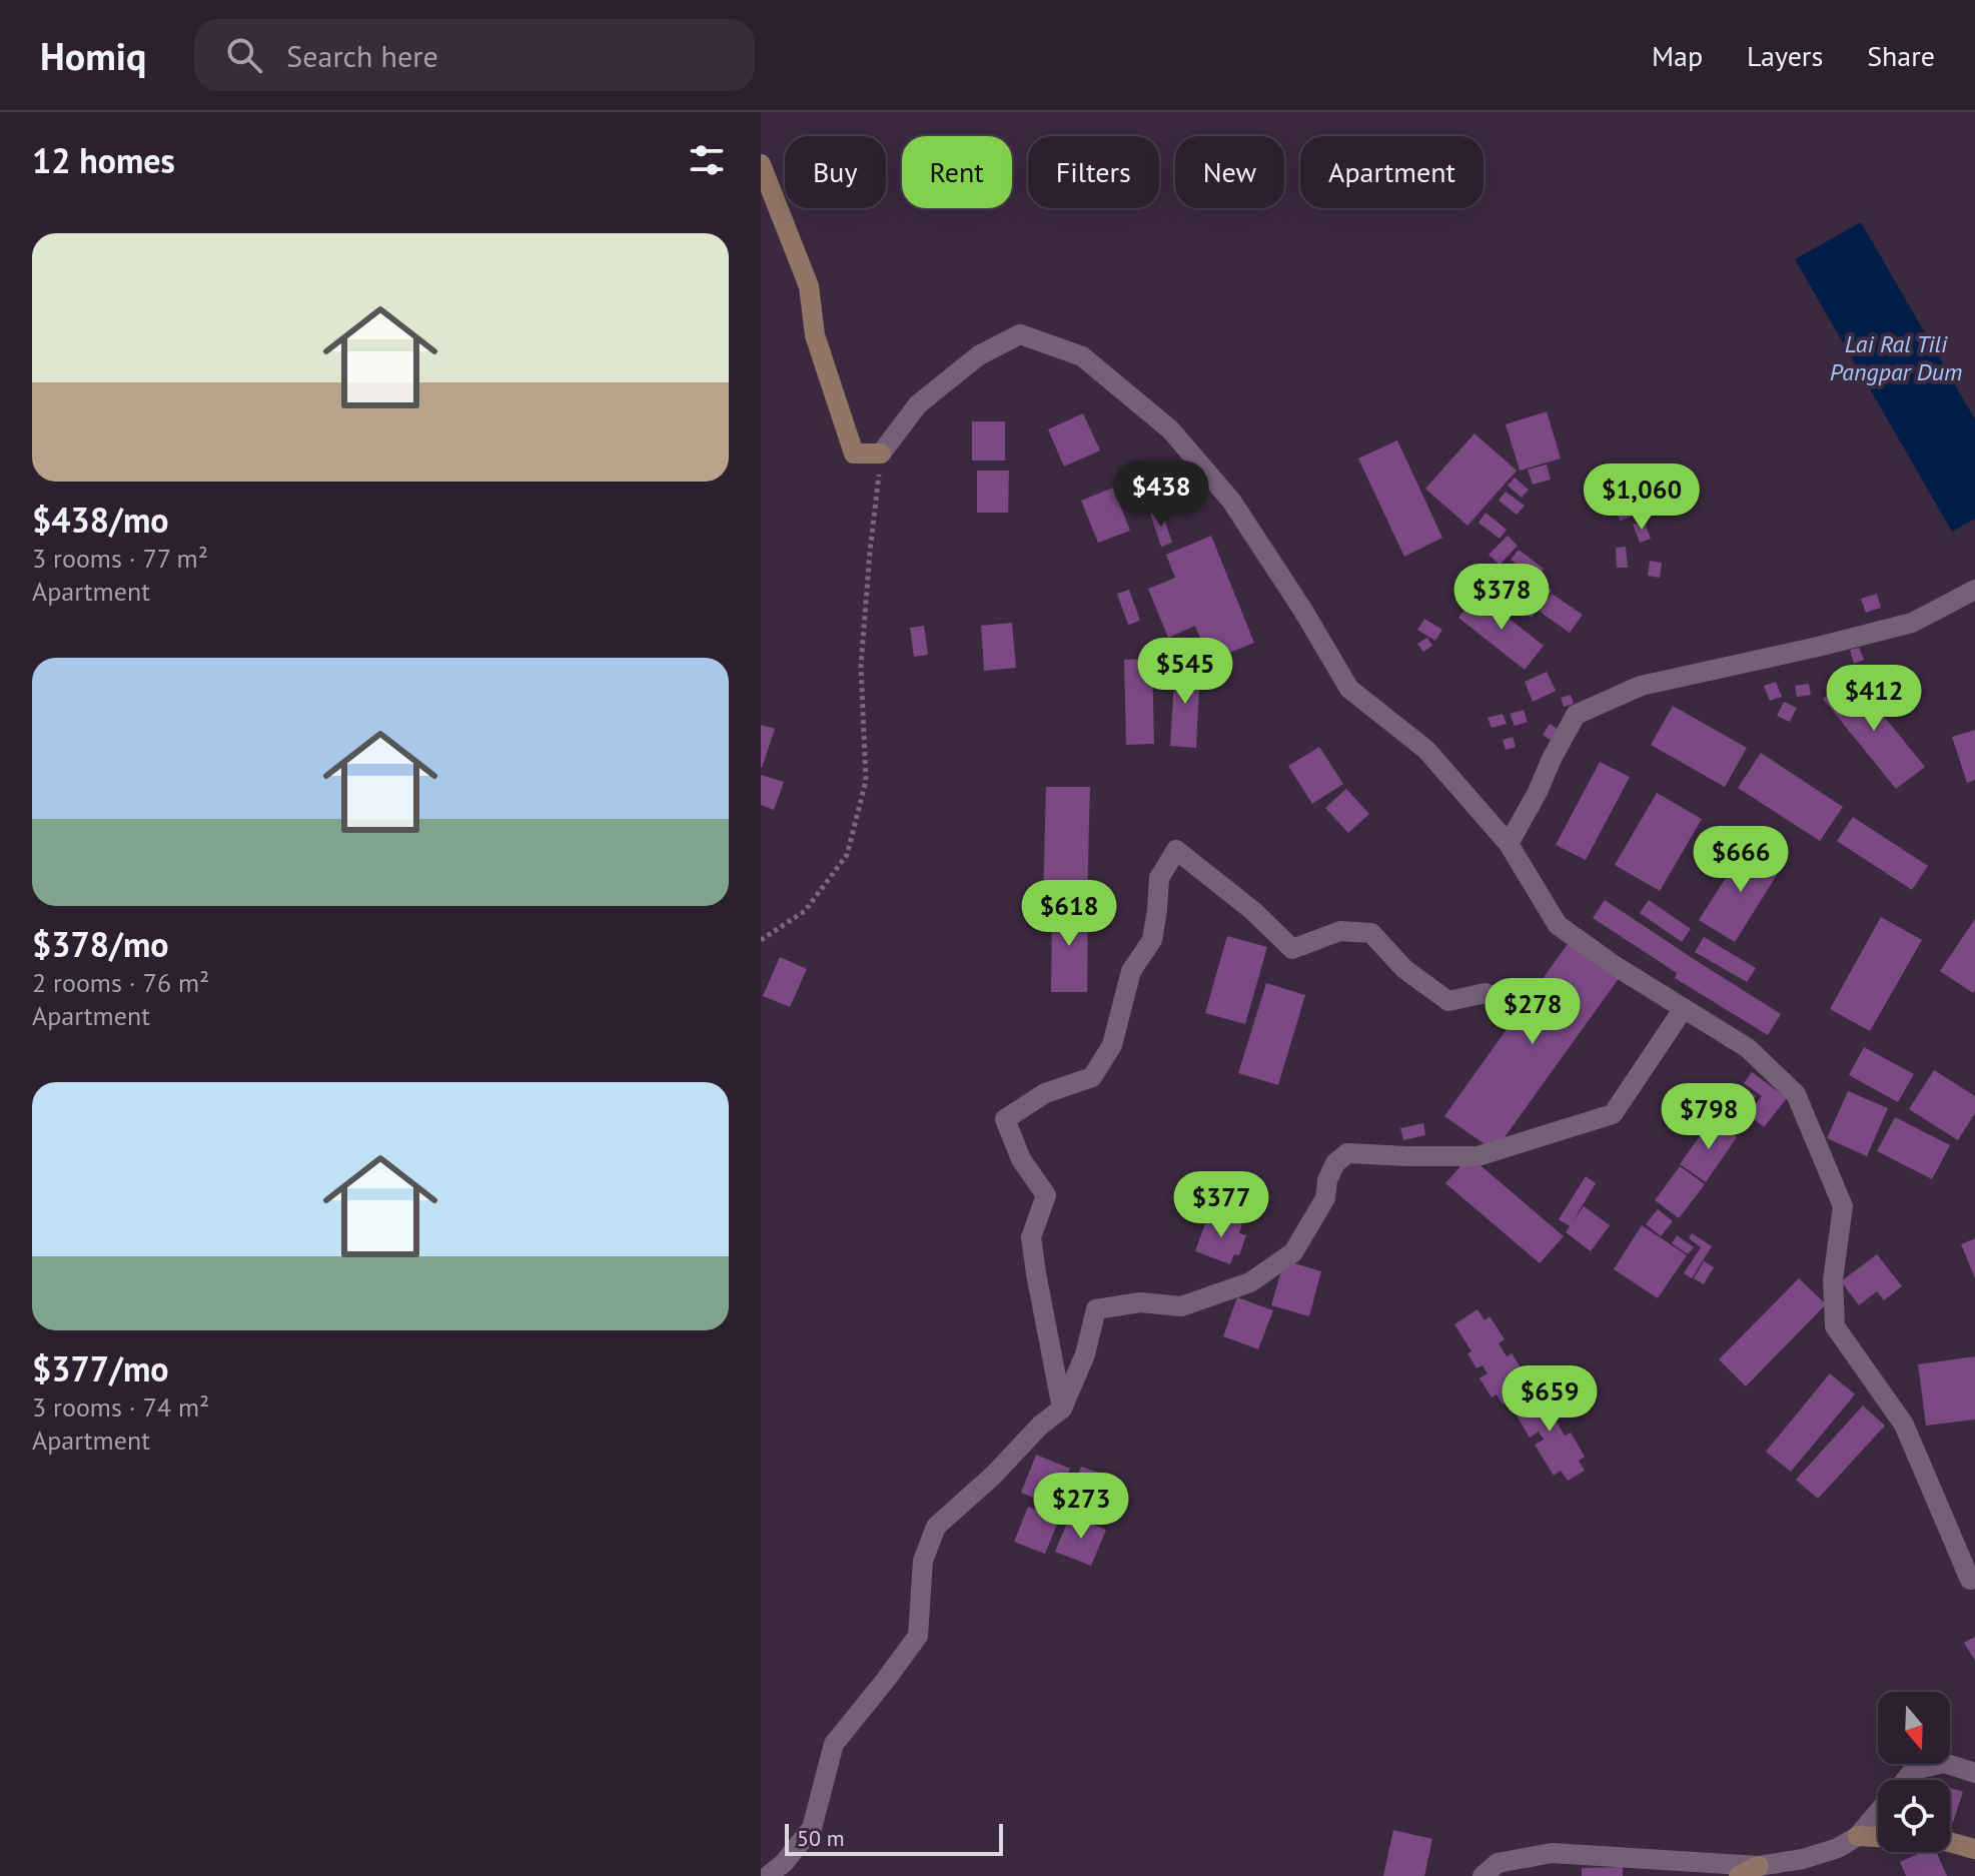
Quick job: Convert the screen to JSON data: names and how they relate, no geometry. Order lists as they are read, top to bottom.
{
  "water": ["Lai Ral Tili Pangpar Dum"],
  "scale_bar": "50 m",
  "north": "bottom",
  "page": {
    "header": "Homiq",
    "search": "Search here",
    "nav": ["Map", "Layers", "Share"],
    "heading": "12 homes",
    "chip": [
      "Buy",
      "Rent",
      "Filters",
      "New",
      "Apartment"
    ],
    "list": [
      {
        "name": "$438/mo",
        "note": "3 rooms · 77 m² · Apartment"
      },
      {
        "name": "$378/mo",
        "note": "2 rooms · 76 m² · Apartment"
      },
      {
        "name": "$377/mo",
        "note": "3 rooms · 74 m² · Apartment"
      }
    ],
    "price": [
      "$438",
      "$1,060",
      "$378",
      "$545",
      "$412",
      "$666",
      "$618",
      "$278",
      "$798",
      "$377",
      "$659",
      "$273"
    ],
    "scale": "50 m"
  }
}
